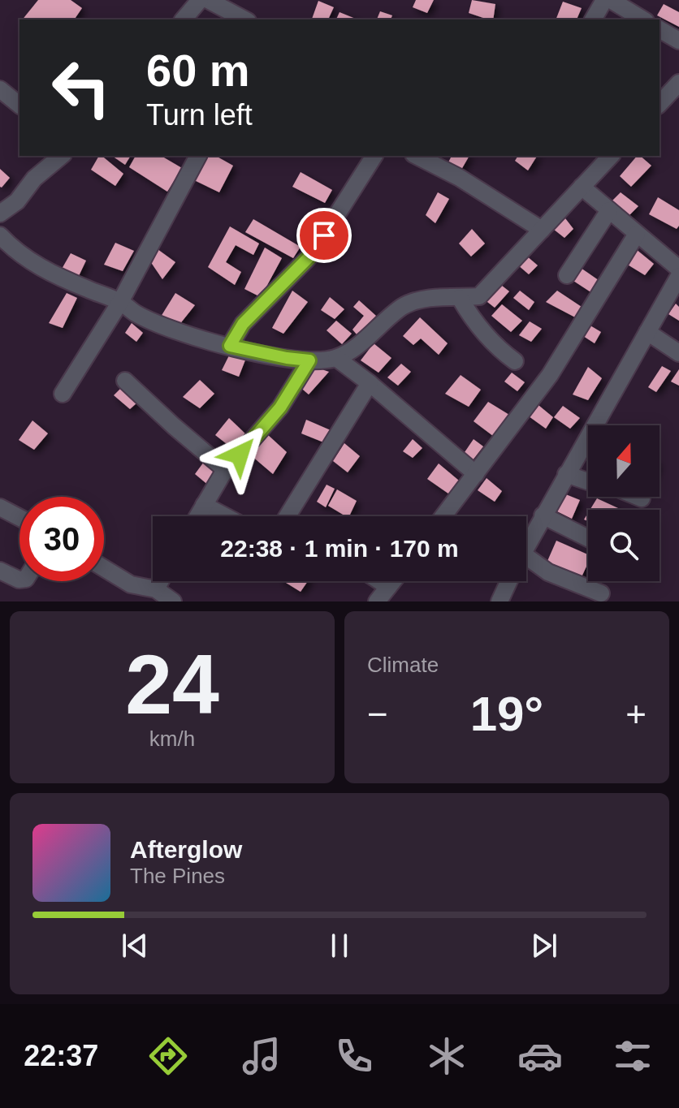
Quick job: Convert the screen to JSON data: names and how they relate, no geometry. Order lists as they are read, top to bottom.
{
  "north": "top",
  "page": {
    "turn": ["60 m", "Turn left"],
    "limit": "30",
    "trip": "22:38 · 1 min · 170 m",
    "tile": [
      ["24", "km/h"],
      "Climate"
    ],
    "heat": ["−", "19°", "+"],
    "song": ["Afterglow", "The Pines"],
    "tabs": "22:37"
  }
}
